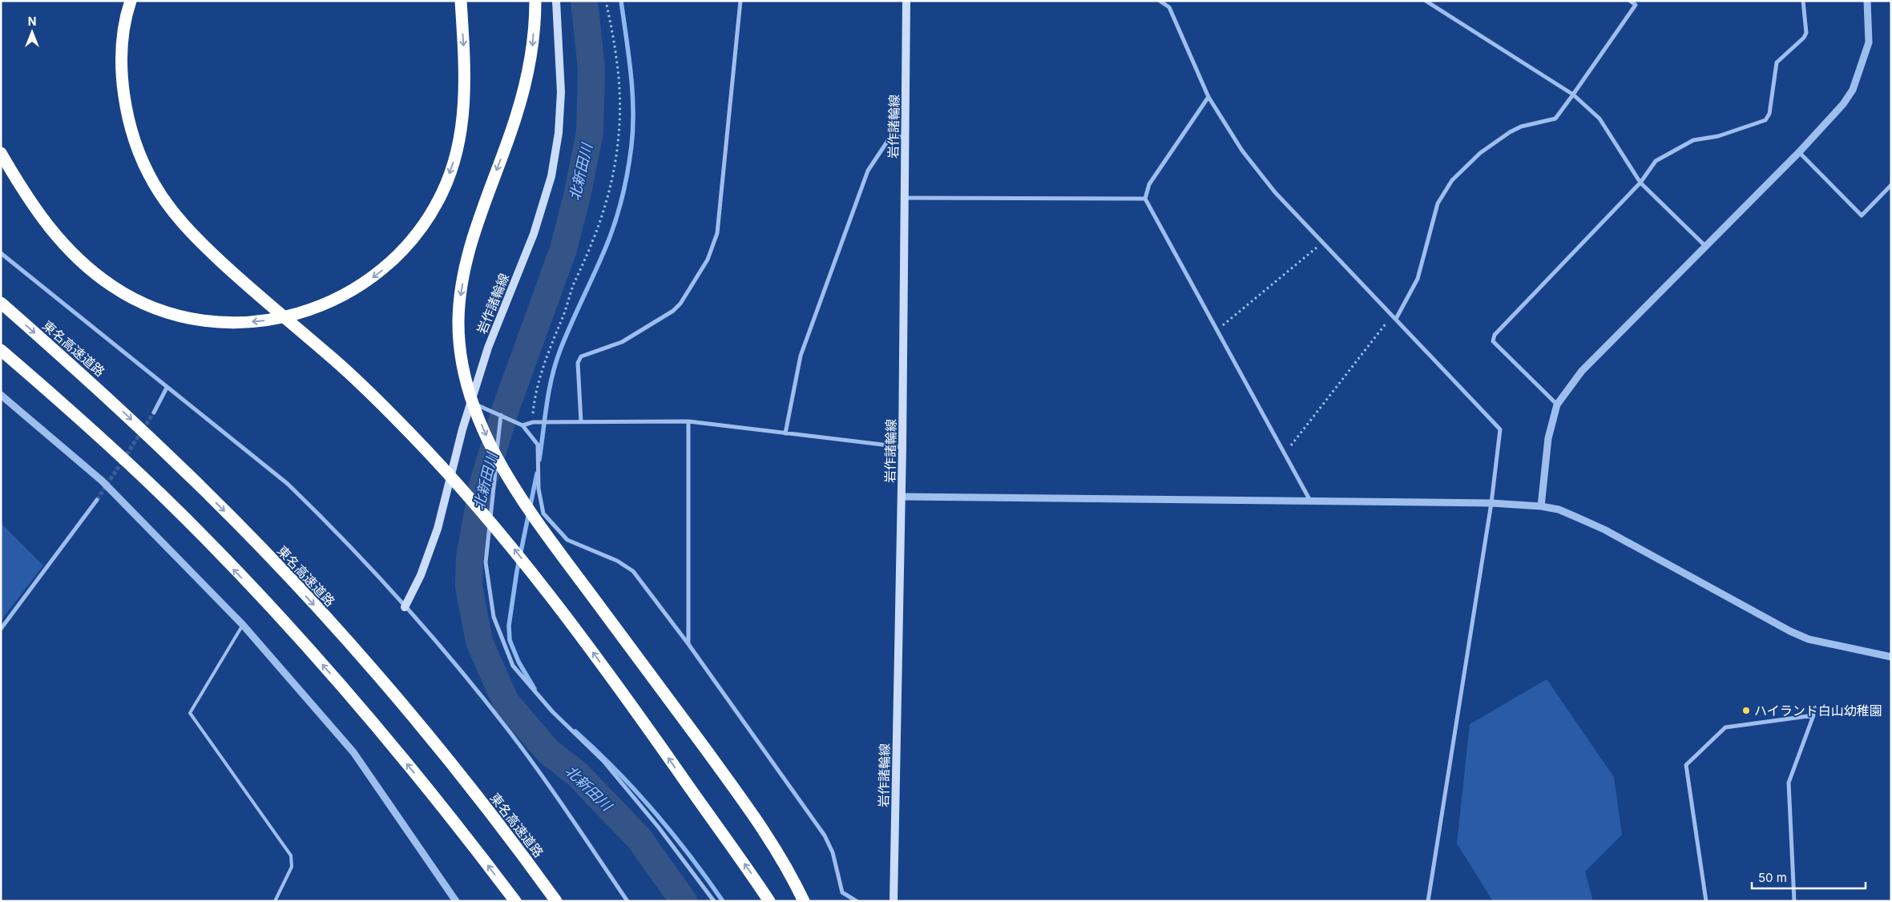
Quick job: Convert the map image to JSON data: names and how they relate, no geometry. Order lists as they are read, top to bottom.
{
  "streets": {
    "highway": ["東名高速道路"],
    "main road": ["岩作諸輪線"]
  },
  "water": ["北新田川"],
  "places": ["ハイランド白山幼稚園"],
  "scale_bar": "50 m",
  "north": "top"
}
